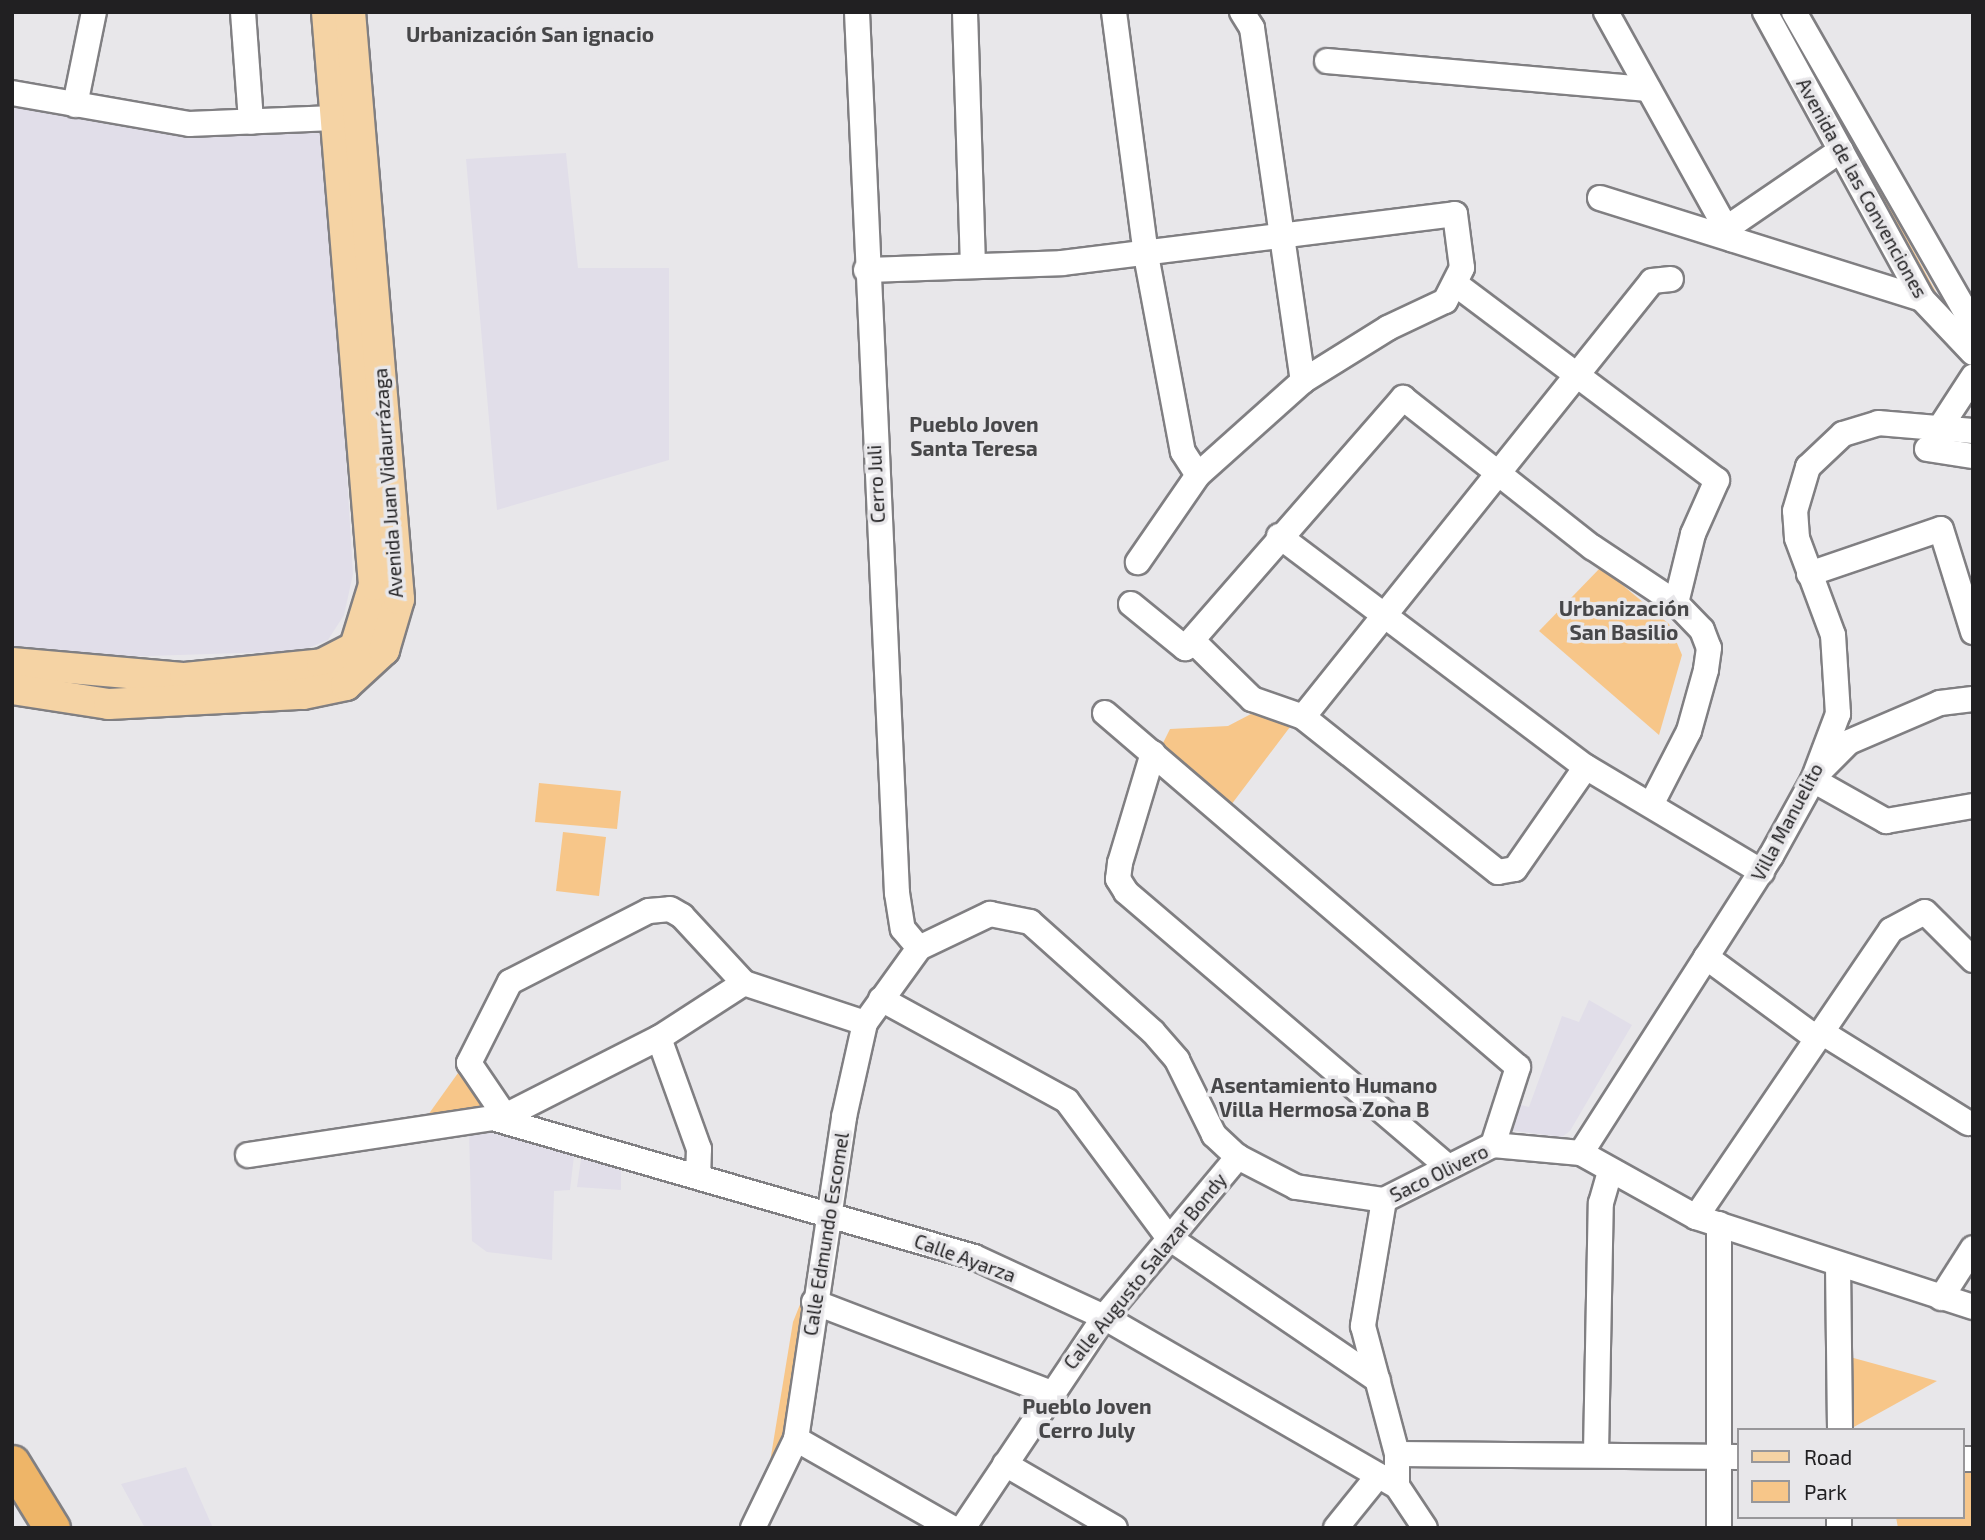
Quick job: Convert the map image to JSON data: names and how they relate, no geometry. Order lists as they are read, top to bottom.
{
  "streets": {
    "main road": ["Avenida Juan Vidaurrázaga"],
    "street": [
      "Avenida de las Convenciones",
      "Cerro Juli",
      "Villa Manuelito",
      "Saco Olivero",
      "Calle Edmundo Escomel",
      "Calle Ayarza",
      "Calle Augusto Salazar Bondy"
    ]
  },
  "crossings": [
    ["Cerro Juli", "Saco Olivero"],
    ["Cerro Juli", "Calle Edmundo Escomel"],
    ["Villa Manuelito", "Saco Olivero"],
    ["Saco Olivero", "Calle Edmundo Escomel"],
    ["Saco Olivero", "Calle Augusto Salazar Bondy"],
    ["Calle Edmundo Escomel", "Calle Ayarza"],
    ["Calle Ayarza", "Calle Augusto Salazar Bondy"]
  ],
  "districts": [
    "Urbanización San ignacio",
    "Pueblo Joven Santa Teresa",
    "Urbanización San Basilio",
    "Asentamiento Humano Villa Hermosa Zona B",
    "Pueblo Joven Cerro July"
  ],
  "legend": ["Road", "Park"]
}
